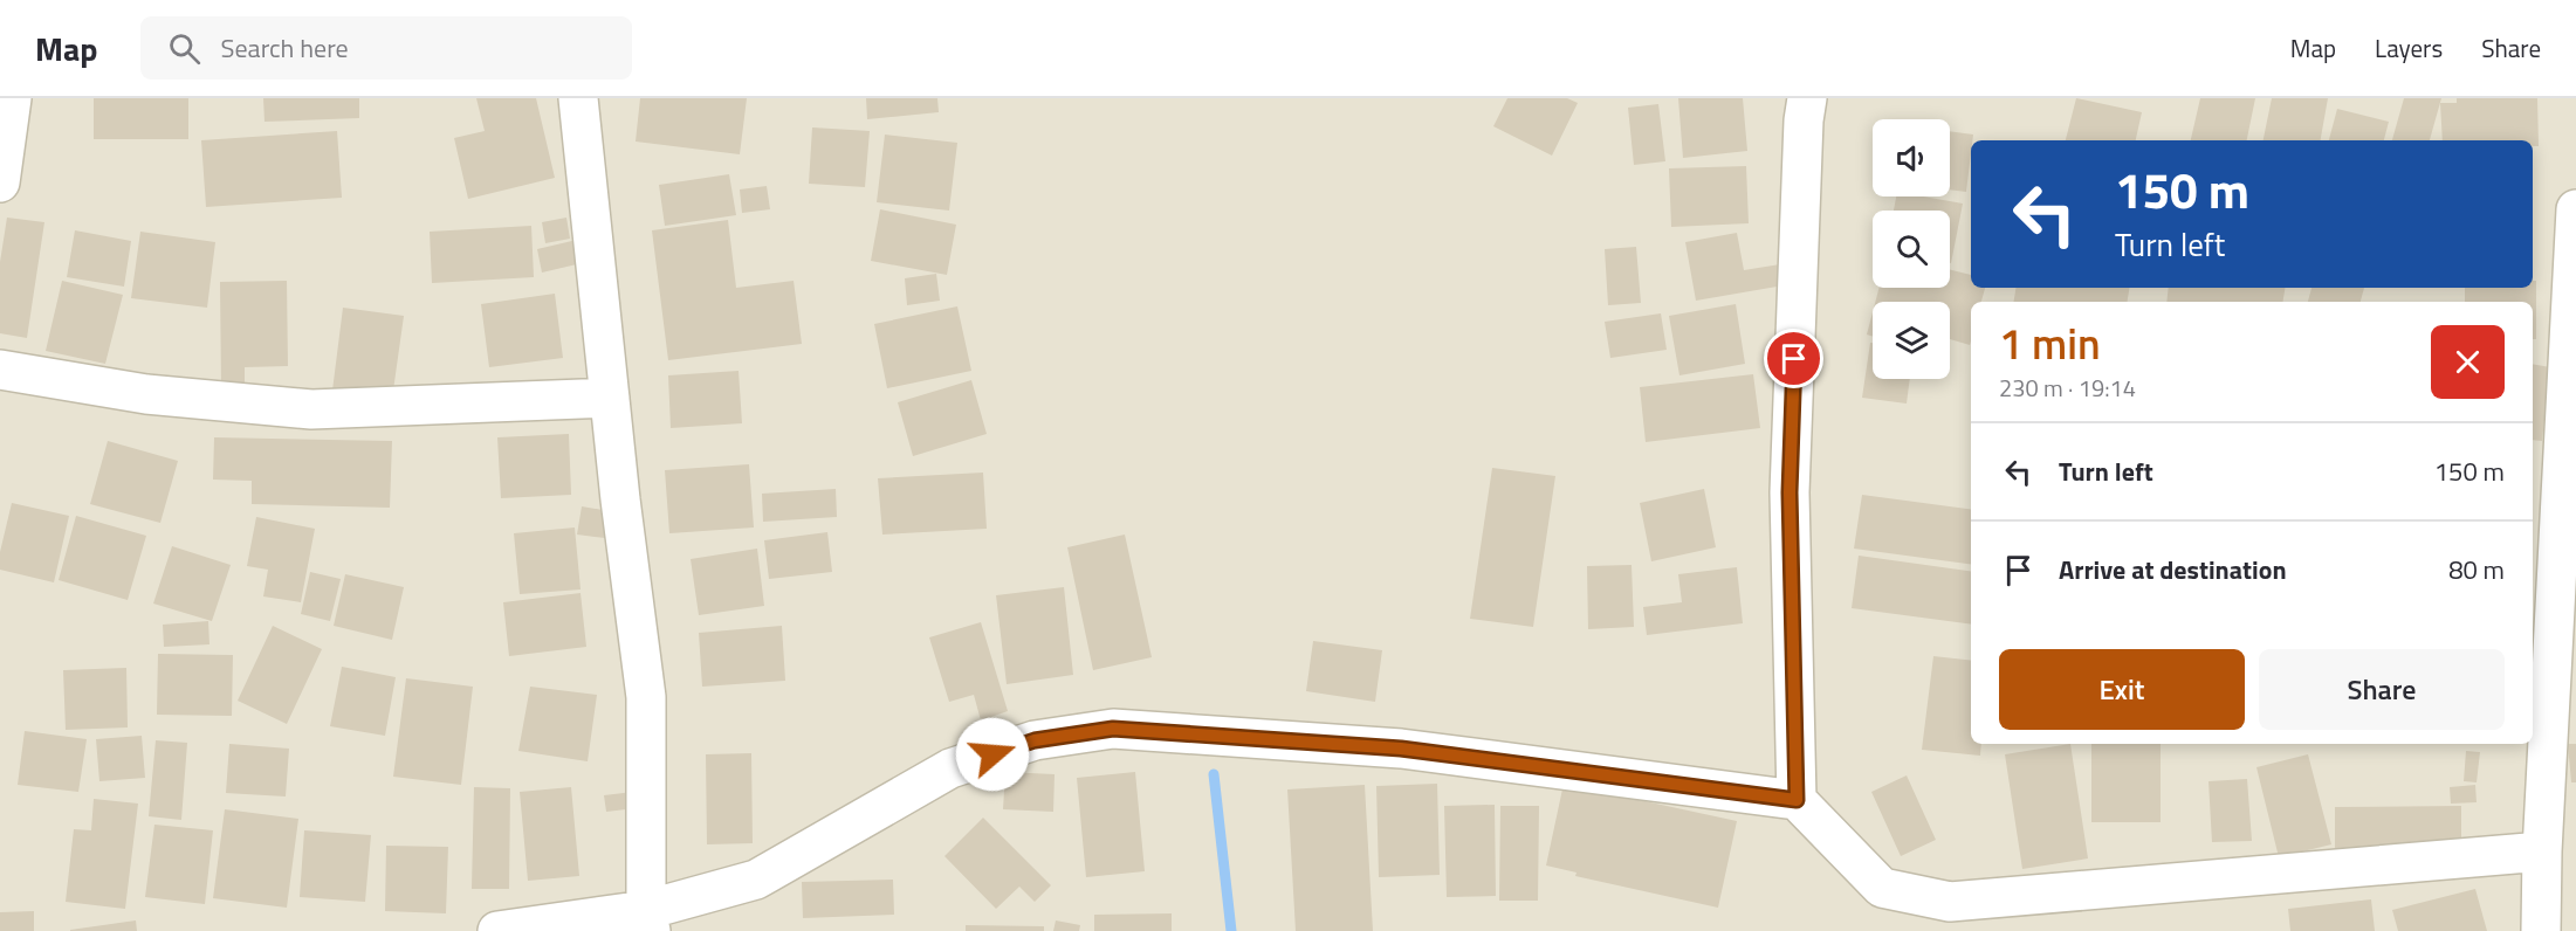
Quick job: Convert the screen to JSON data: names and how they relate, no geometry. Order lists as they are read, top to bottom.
{
  "page": {
    "header": "Map",
    "search": "Search here",
    "nav": ["Map", "Layers", "Share"],
    "turn": ["150 m", "Turn left"],
    "heading": ["1 min", "230 m · 19:14"],
    "list": [
      {
        "name": "Turn left",
        "value": "150 m"
      },
      {
        "name": "Arrive at destination",
        "value": "80 m"
      }
    ],
    "buttons": ["Exit", "Share"]
  }
}
